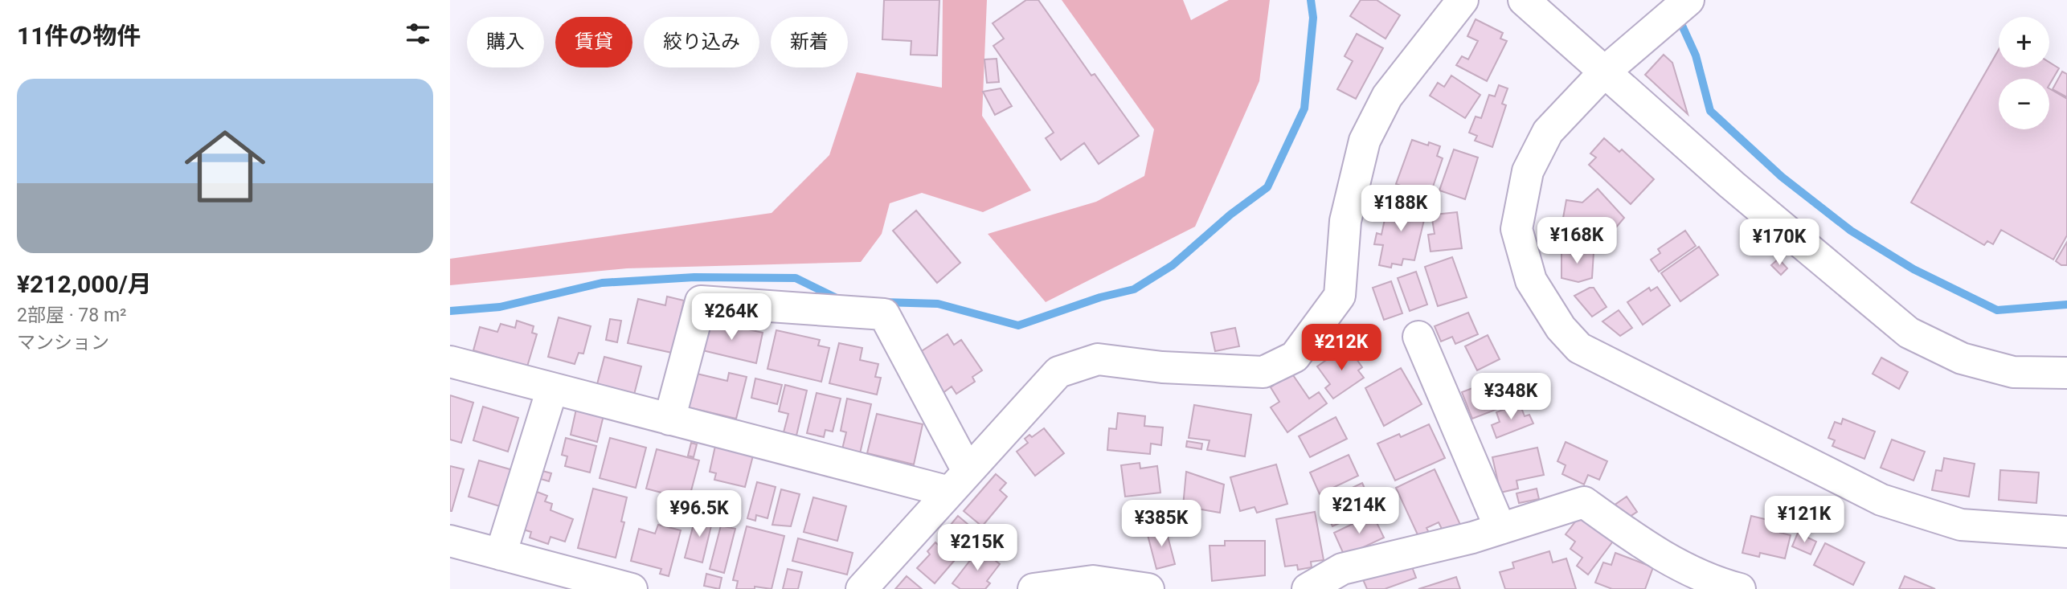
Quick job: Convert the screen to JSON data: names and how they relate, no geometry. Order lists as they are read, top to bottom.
{
  "page": {
    "heading": "11件の物件",
    "map_buttons": ["+", "−"],
    "chip": [
      "購入",
      "賃貸",
      "絞り込み",
      "新着"
    ],
    "list": [
      {
        "name": "¥212,000/月",
        "note": "2部屋 · 78 m² · マンション"
      }
    ],
    "price": [
      "¥188K",
      "¥168K",
      "¥170K",
      "¥264K",
      "¥212K",
      "¥348K",
      "¥214K",
      "¥96.5K",
      "¥121K",
      "¥385K",
      "¥215K"
    ]
  }
}
